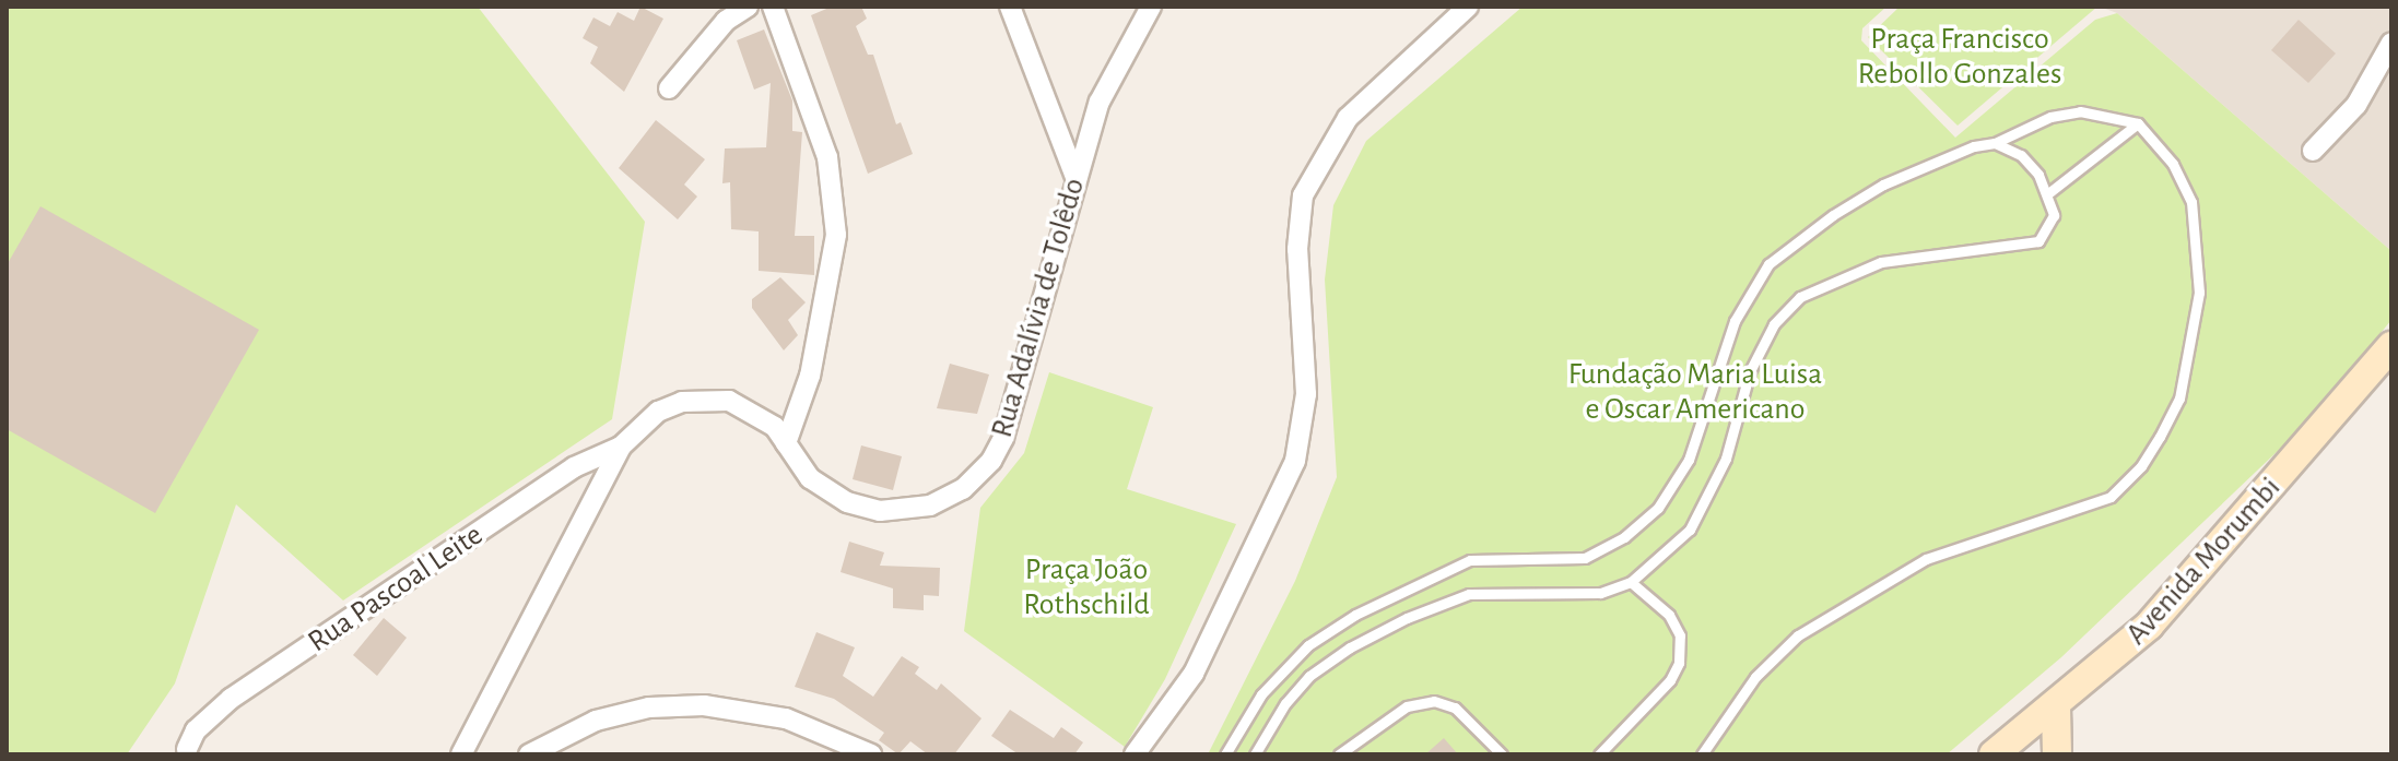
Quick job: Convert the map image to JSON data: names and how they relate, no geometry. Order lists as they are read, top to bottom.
{
  "streets": {
    "main road": ["Avenida Morumbi"],
    "street": ["Rua Adalívia de Tolêdo", "Rua Pascoal Leite"]
  },
  "crossings": [
    ["Rua Adalívia de Tolêdo", "Rua Pascoal Leite"]
  ],
  "parks": ["Praça Francisco Rebollo Gonzales", "Fundação Maria Luisa e Oscar Americano", "Praça João Rothschild"]
}
